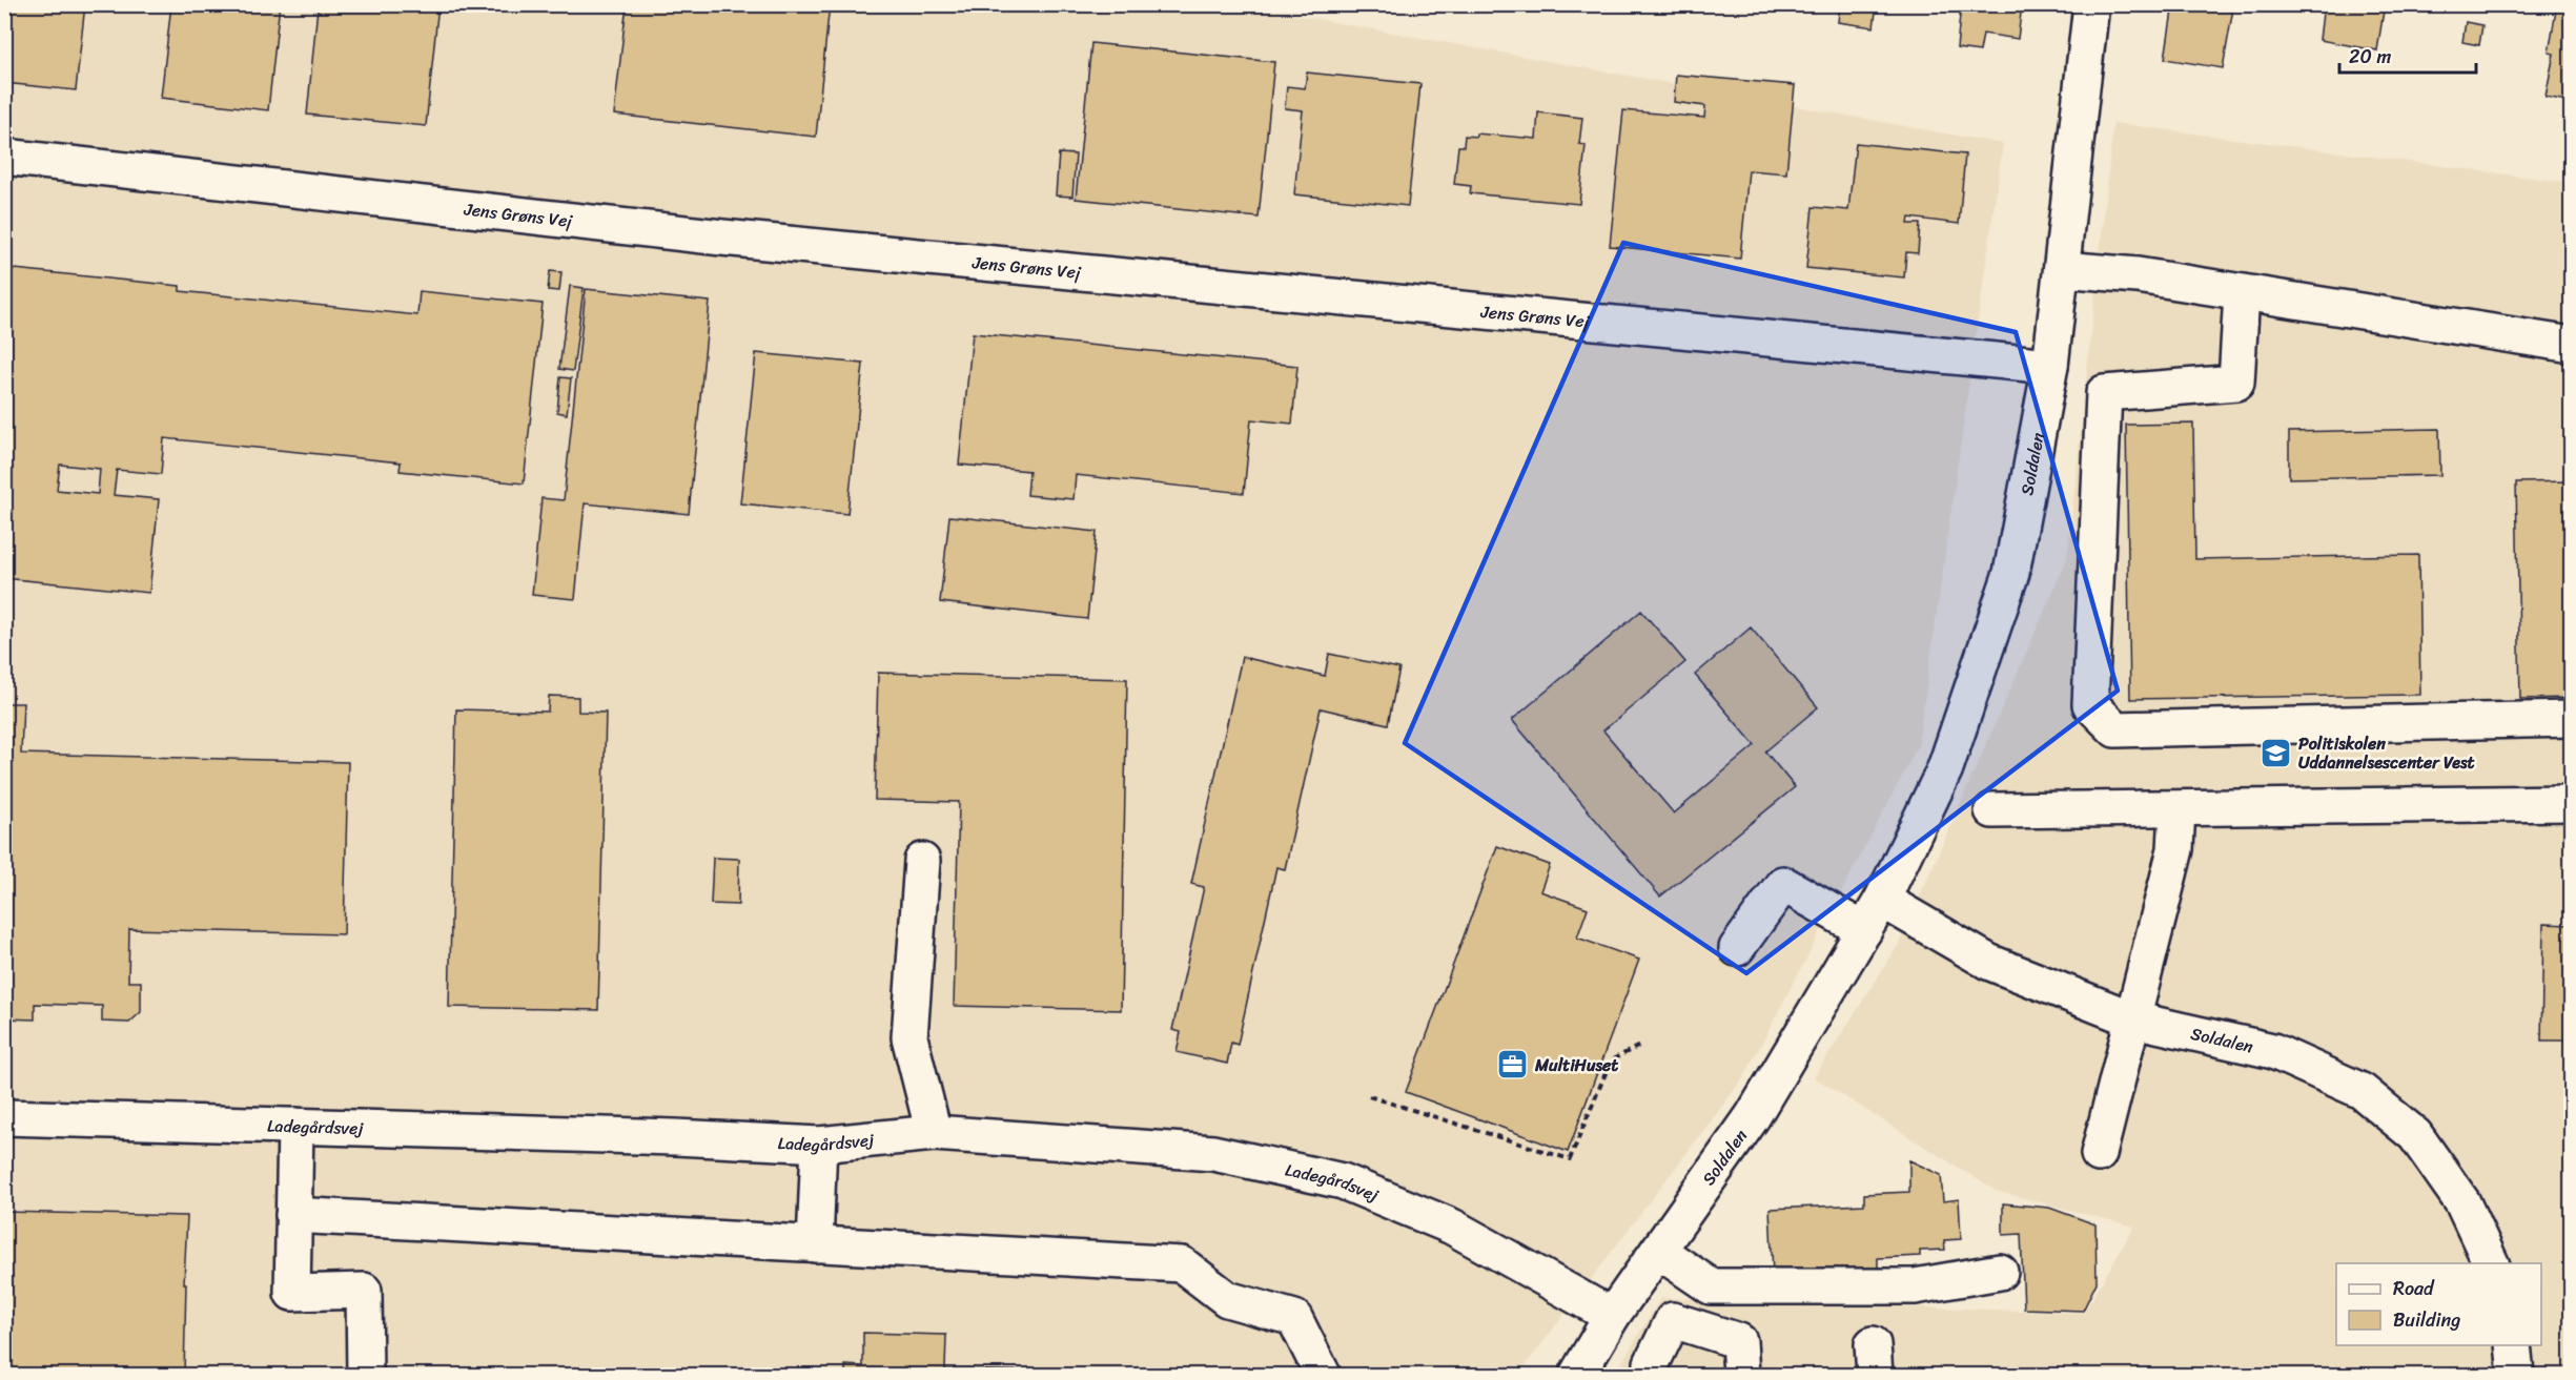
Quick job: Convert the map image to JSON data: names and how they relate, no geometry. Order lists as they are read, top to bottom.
{
  "streets": {
    "street": ["Jens Grøns Vej", "Soldalen", "Ladegårdsvej"]
  },
  "crossings": [
    ["Jens Grøns Vej", "Soldalen"],
    ["Soldalen", "Ladegårdsvej"]
  ],
  "places": {
    "school or university": ["Politiskolen Uddannelsescenter Vest"],
    "office": ["MultiHuset"]
  },
  "legend": ["Road", "Building"],
  "scale_bar": "20 m"
}
